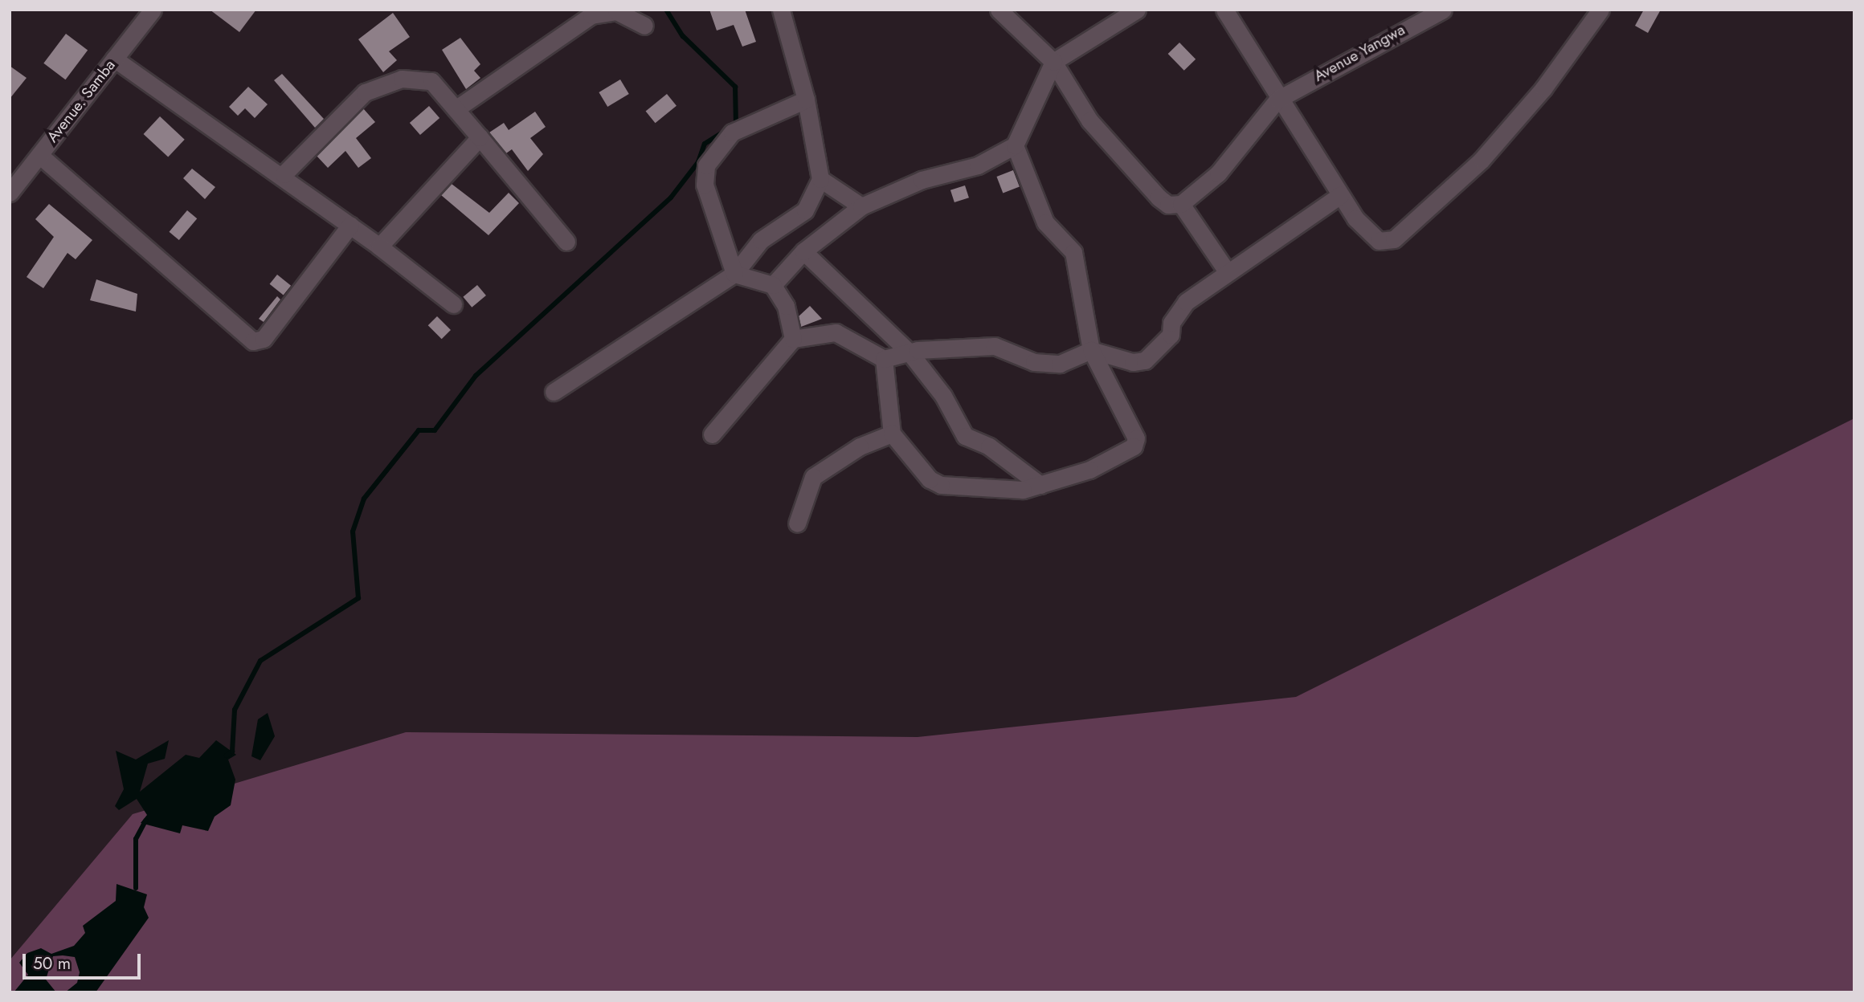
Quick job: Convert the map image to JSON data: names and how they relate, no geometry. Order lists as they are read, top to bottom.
{
  "streets": {
    "street": ["Avenue Yangwa", "Avenue. Samba"]
  },
  "scale_bar": "50 m"
}
